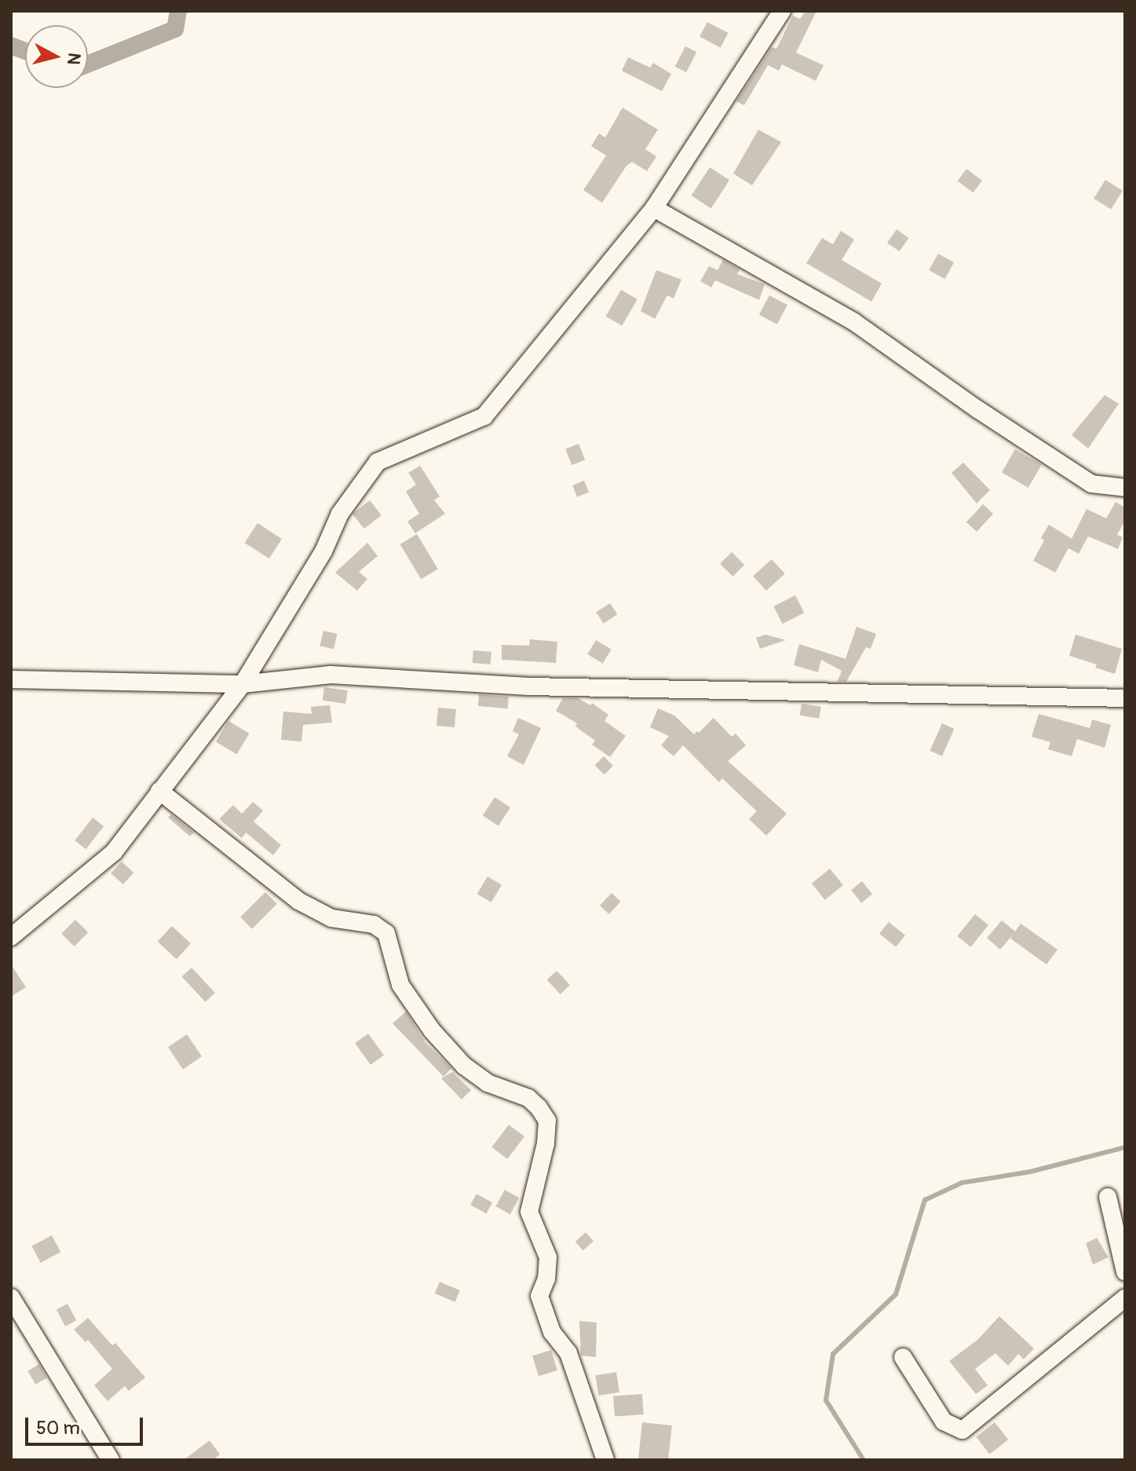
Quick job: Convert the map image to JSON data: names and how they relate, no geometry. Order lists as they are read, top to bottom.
{
  "scale_bar": "50 m",
  "north": "right"
}
